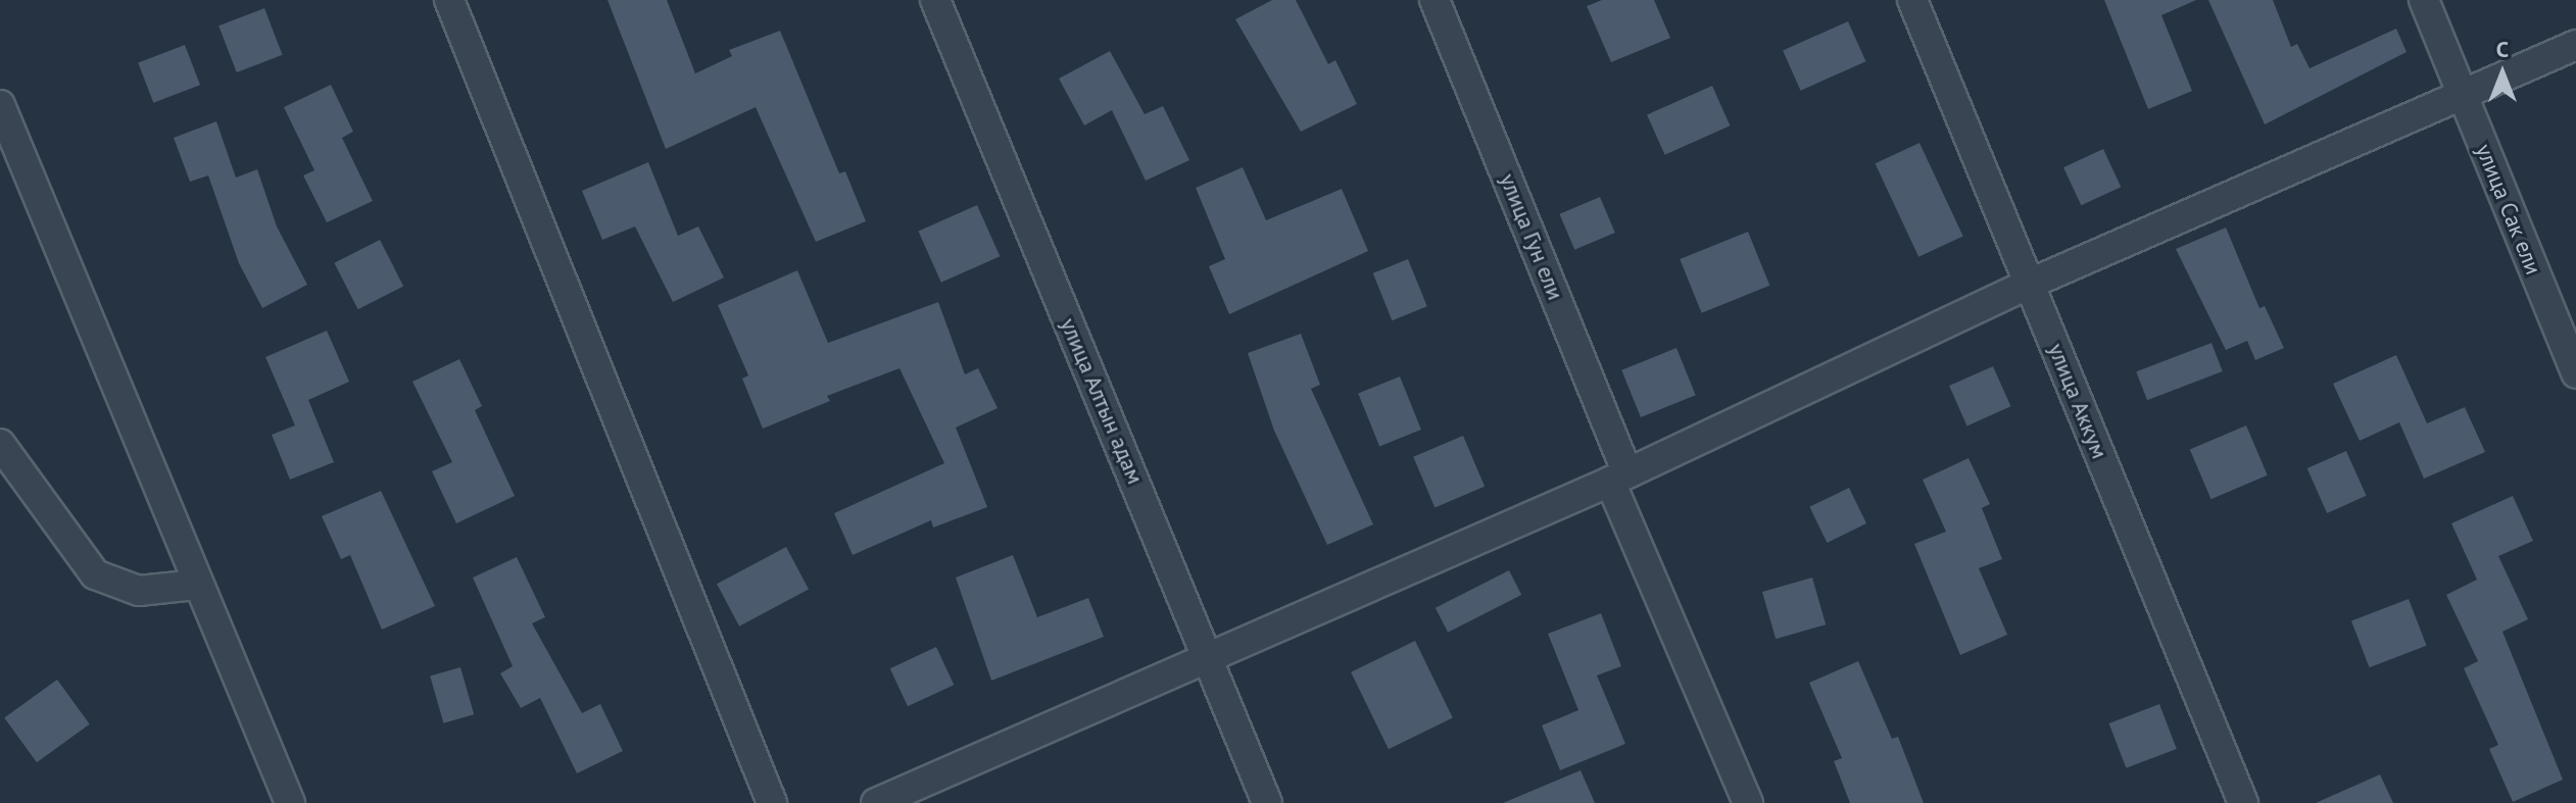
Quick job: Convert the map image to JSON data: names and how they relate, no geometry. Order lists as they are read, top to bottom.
{
  "streets": {
    "street": [
      "улица Сак ели",
      "улица Гун ели",
      "улица Алтын адам",
      "улица Аккум"
    ]
  },
  "north": "top"
}
